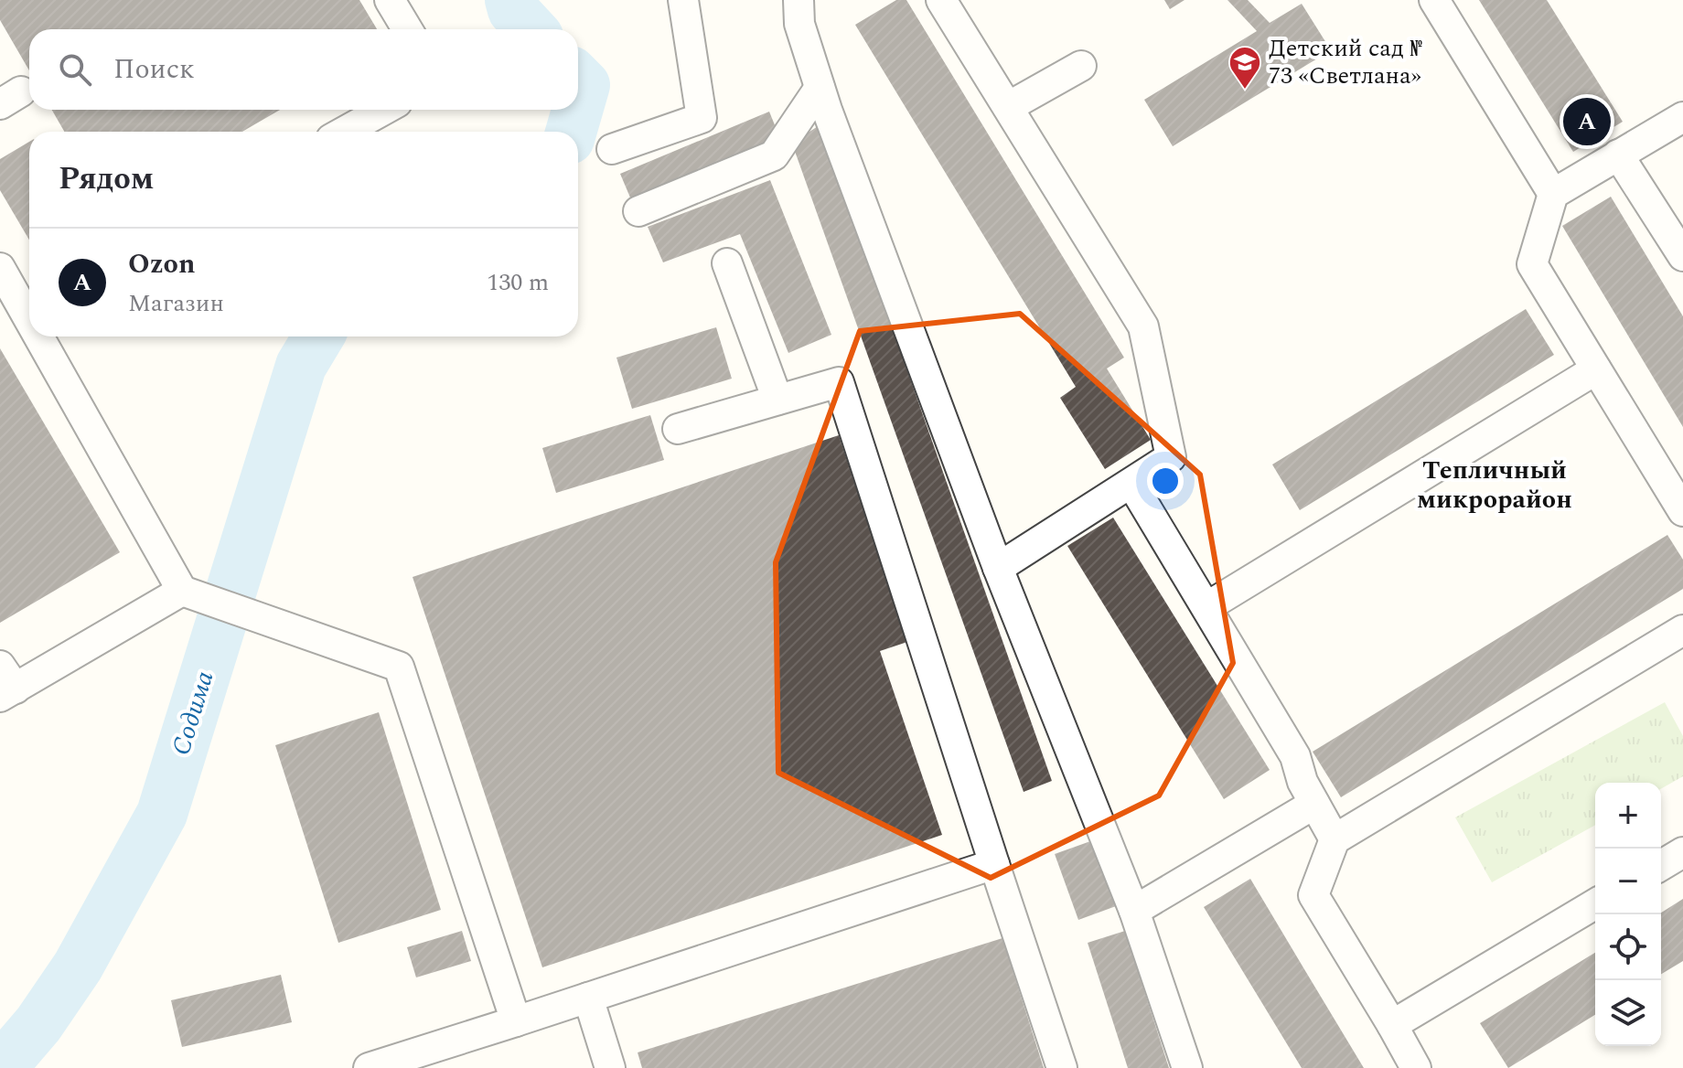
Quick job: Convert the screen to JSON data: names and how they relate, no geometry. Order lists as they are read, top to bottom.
{
  "districts": ["Тепличный микрорайон"],
  "water": ["Содима"],
  "places": {
    "school or university": ["Детский сад № 73 «Светлана»"]
  },
  "page": {
    "search": "Поиск",
    "pins": "A",
    "heading": "Рядом",
    "list": [
      {
        "mark": "A",
        "name": "Ozon",
        "note": "Магазин",
        "value": "130 m"
      }
    ],
    "map_buttons": ["+", "−"]
  }
}
